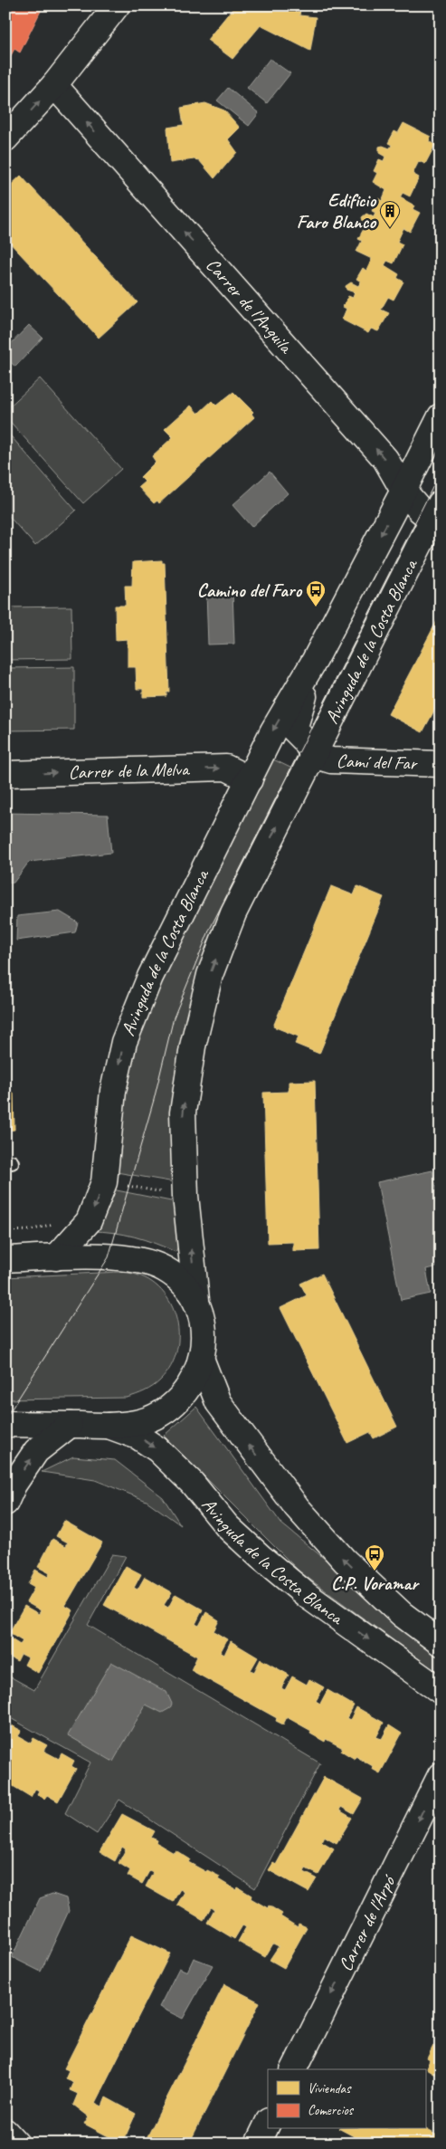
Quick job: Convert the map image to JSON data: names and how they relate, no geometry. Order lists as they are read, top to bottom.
{
  "streets": {
    "street": [
      "Carrer de l'Anguila",
      "Avinguda de la Costa Blanca",
      "Camí del Far",
      "Carrer de la Melva",
      "Carrer de l'Arpó"
    ]
  },
  "crossings": [
    ["Carrer de l'Anguila", "Avinguda de la Costa Blanca"],
    ["Avinguda de la Costa Blanca", "Camí del Far"],
    ["Avinguda de la Costa Blanca", "Carrer de la Melva"]
  ],
  "one_way": ["Carrer de l'Anguila", "Carrer de la Melva", "Carrer de l'Arpó"],
  "places": {
    "building": ["Edificio Faro Blanco"],
    "bus stop": ["Camino del Faro", "C.P. Voramar"]
  },
  "legend": ["Viviendas", "Comercios"]
}
